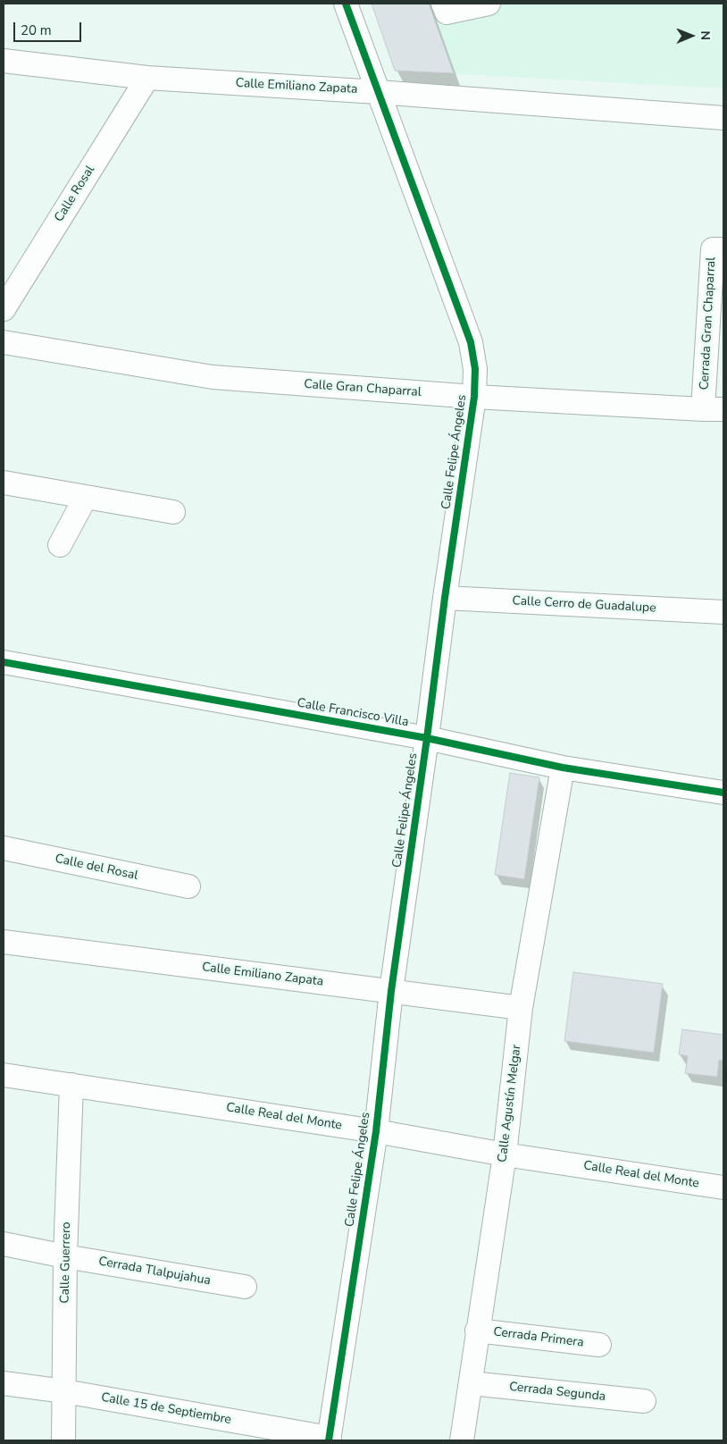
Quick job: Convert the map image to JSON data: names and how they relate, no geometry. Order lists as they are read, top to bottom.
{
  "streets": {
    "street": [
      "Calle Emiliano Zapata",
      "Calle Rosal",
      "Cerrada Gran Chaparral",
      "Calle Gran Chaparral",
      "Calle Felipe Ángeles",
      "Calle Cerro de Guadalupe",
      "Calle Francisco Villa",
      "Calle del Rosal",
      "Calle Agustín Melgar",
      "Calle Real del Monte",
      "Calle Guerrero",
      "Cerrada Tlalpujahua",
      "Cerrada Primera",
      "Cerrada Segunda",
      "Calle 15 de Septiembre"
    ]
  },
  "crossings": [
    ["Calle Emiliano Zapata", "Calle Rosal"],
    ["Calle Emiliano Zapata", "Calle Felipe Ángeles"],
    ["Calle Emiliano Zapata", "Calle Agustín Melgar"],
    ["Cerrada Gran Chaparral", "Calle Gran Chaparral"],
    ["Calle Gran Chaparral", "Calle Felipe Ángeles"],
    ["Calle Felipe Ángeles", "Calle Cerro de Guadalupe"],
    ["Calle Felipe Ángeles", "Calle Francisco Villa"],
    ["Calle Felipe Ángeles", "Calle Real del Monte"],
    ["Calle Felipe Ángeles", "Calle 15 de Septiembre"],
    ["Calle Francisco Villa", "Calle Agustín Melgar"],
    ["Calle Agustín Melgar", "Calle Real del Monte"],
    ["Calle Agustín Melgar", "Cerrada Primera"],
    ["Calle Agustín Melgar", "Cerrada Segunda"],
    ["Calle Real del Monte", "Calle Guerrero"],
    ["Calle Guerrero", "Cerrada Tlalpujahua"],
    ["Calle Guerrero", "Calle 15 de Septiembre"]
  ],
  "scale_bar": "20 m",
  "north": "right"
}
